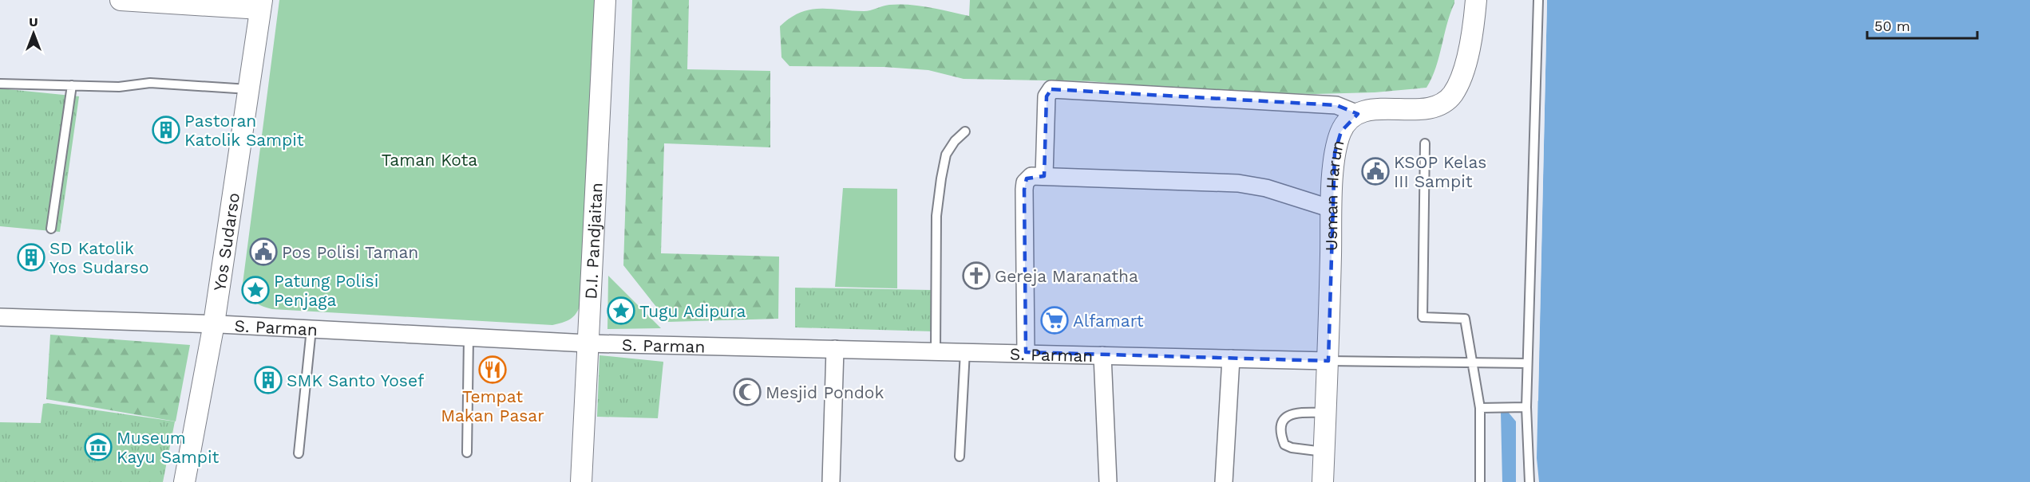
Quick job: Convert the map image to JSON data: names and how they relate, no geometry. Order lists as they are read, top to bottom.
{
  "streets": {
    "street": [
      "Usman Harun",
      "D.I. Pandjaitan",
      "Yos Sudarso",
      "S. Parman"
    ]
  },
  "crossings": [
    ["Usman Harun", "S. Parman"],
    ["D.I. Pandjaitan", "S. Parman"],
    ["Yos Sudarso", "S. Parman"]
  ],
  "parks": ["Taman Kota"],
  "places": {
    "building": ["Pastoran Katolik Sampit", "SD Katolik Yos Sudarso", "SMK Santo Yosef"],
    "public building": ["KSOP Kelas III Sampit", "Pos Polisi Taman"],
    "church": ["Gereja Maranatha"],
    "place": ["Patung Polisi Penjaga", "Tugu Adipura"],
    "supermarket": ["Alfamart"],
    "restaurant": ["Tempat Makan Pasar"],
    "mosque": ["Mesjid Pondok"],
    "museum": ["Museum Kayu Sampit"]
  },
  "scale_bar": "50 m",
  "north": "top"
}
